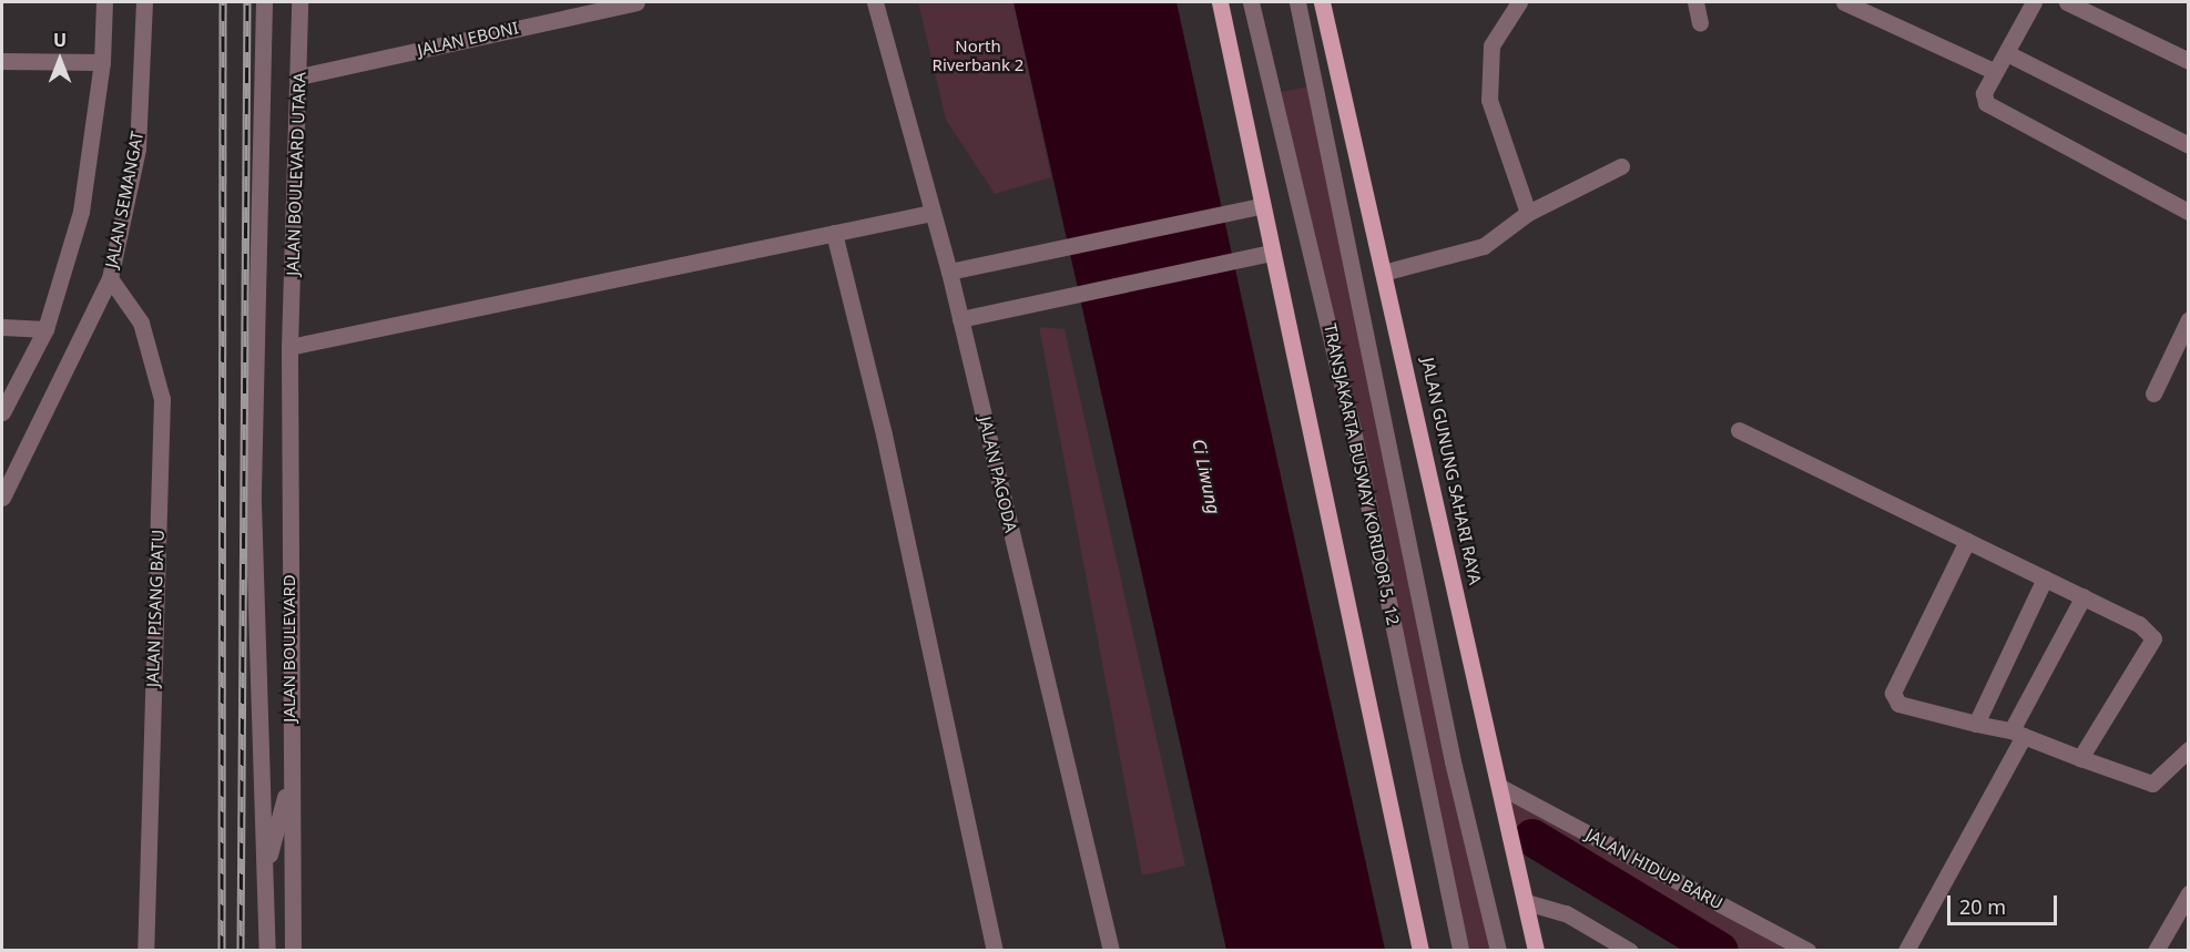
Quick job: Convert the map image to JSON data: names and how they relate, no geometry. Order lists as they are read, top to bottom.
{
  "streets": {
    "main road": ["JALAN GUNUNG SAHARI RAYA"],
    "street": [
      "JALAN EBONI",
      "JALAN BOULEVARD UTARA",
      "JALAN SEMANGAT",
      "JALAN PAGODA",
      "TRANSJAKARTA BUSWAY KORIDOR 5, 12",
      "JALAN PISANG BATU",
      "JALAN BOULEVARD",
      "JALAN HIDUP BARU"
    ]
  },
  "crossings": [
    ["JALAN EBONI", "JALAN BOULEVARD UTARA"],
    ["JALAN BOULEVARD UTARA", "JALAN BOULEVARD"],
    ["JALAN SEMANGAT", "JALAN PISANG BATU"],
    ["JALAN GUNUNG SAHARI RAYA", "JALAN HIDUP BARU"]
  ],
  "water": ["Ci Liwung"],
  "parks": ["North Riverbank 2"],
  "scale_bar": "20 m",
  "north": "top"
}
